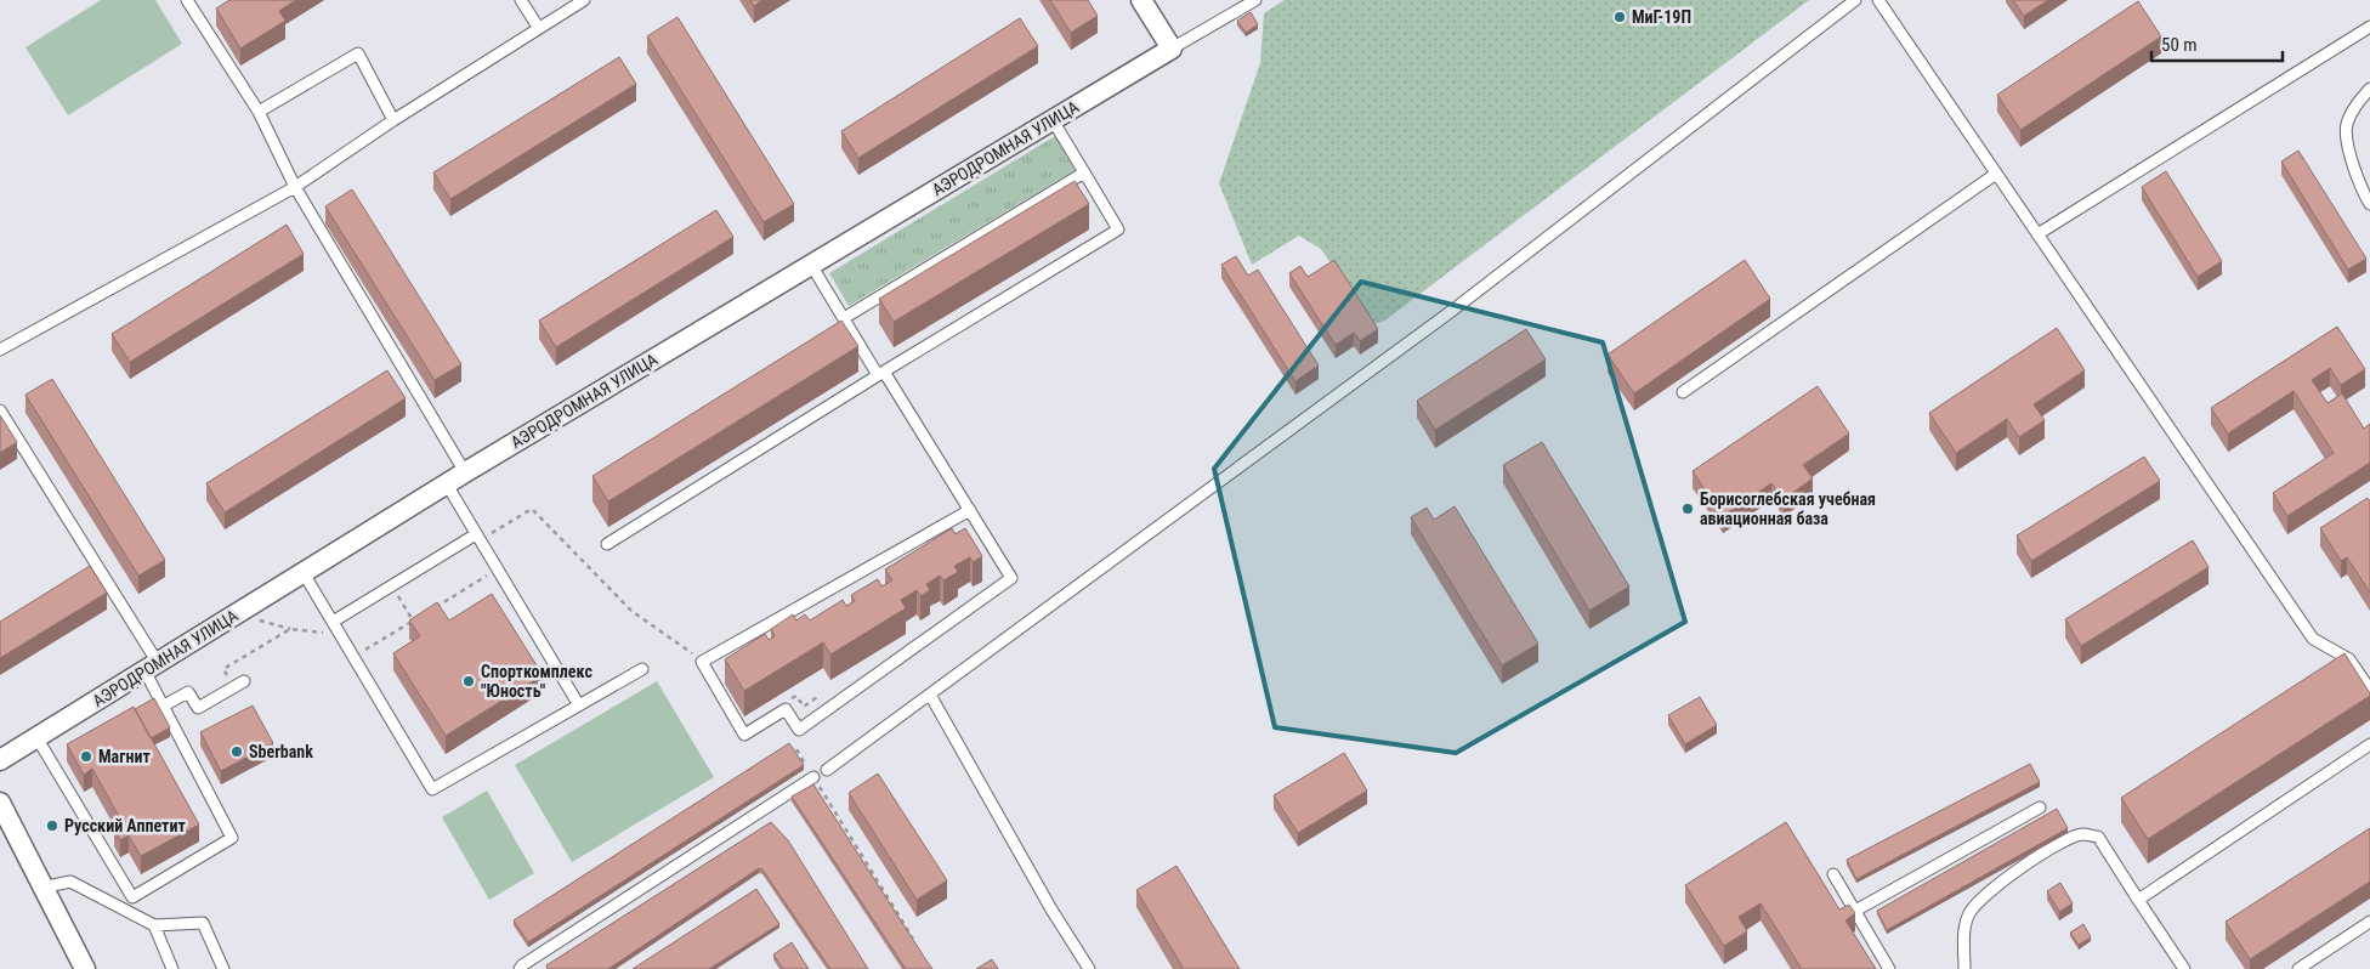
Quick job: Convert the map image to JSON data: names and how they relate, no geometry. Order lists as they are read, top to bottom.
{
  "streets": {
    "street": ["АЭРОДРОМНАЯ УЛИЦА"]
  },
  "places": [
    "МиГ-19П",
    "Борисоглебская учебная авиационная база",
    "Спорткомплекс \"Юность\"",
    "Sberbank",
    "Магнит",
    "Русский Аппетит"
  ],
  "scale_bar": "50 m"
}
